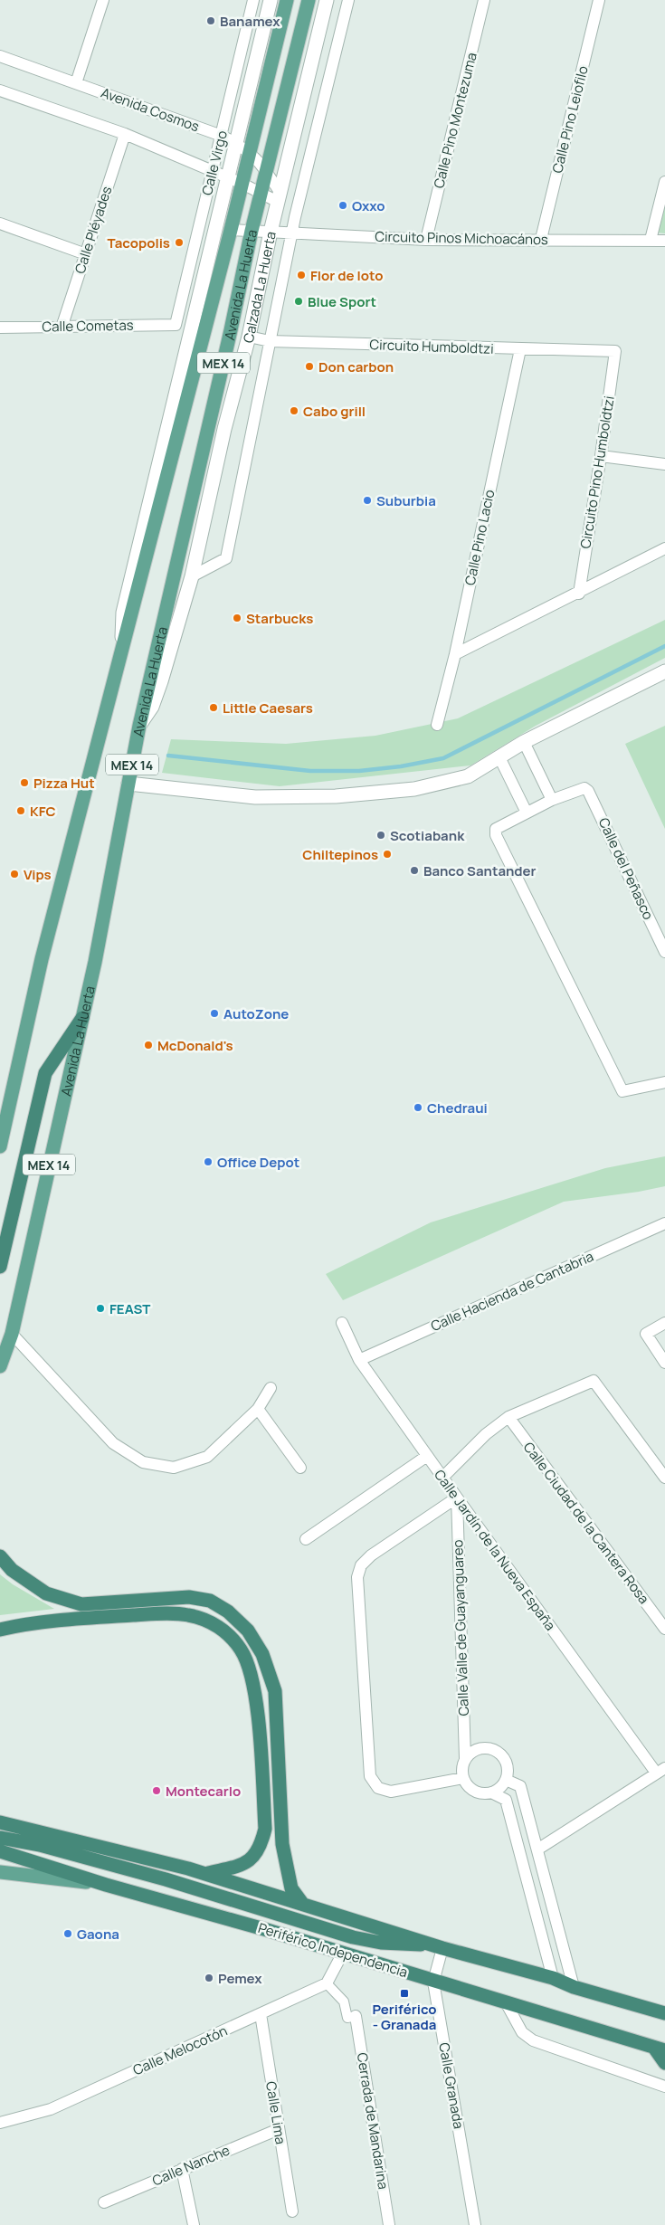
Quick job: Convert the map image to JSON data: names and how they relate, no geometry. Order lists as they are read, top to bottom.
{
  "streets": {
    "highway": ["Periférico Independencia"],
    "main road": ["Avenida La Huerta", "MEX 14"],
    "street": [
      "Avenida Cosmos",
      "Calle Pino Leiofilo",
      "Calle Pino Montezuma",
      "Calle Virgo",
      "Calle Pléyades",
      "Circuito Pinos Michoacános",
      "Calzada La Huerta",
      "Calle Cometas",
      "Circuito Humboldtzi",
      "Circuito Pino Humboldtzi",
      "Calle Pino Lacio",
      "Calle del Peñasco",
      "Calle Hacienda de Cantabria",
      "Calle Ciudad de la Cantera Rosa",
      "Calle Jardín de la Nueva España",
      "Calle Valle de Guayanguareo",
      "Calle Melocotón",
      "Calle Granada",
      "Calle Lima",
      "Cerrada de Mandarina",
      "Calle Nanche"
    ]
  },
  "crossings": [
    ["Avenida Cosmos", "Calle Virgo"],
    ["Avenida Cosmos", "Avenida La Huerta"],
    ["Avenida Cosmos", "Calzada La Huerta"],
    ["Calle Pino Leiofilo", "Circuito Pinos Michoacános"],
    ["Calle Pino Montezuma", "Circuito Pinos Michoacános"],
    ["Calle Virgo", "Calle Cometas"],
    ["Calle Pléyades", "Calle Cometas"],
    ["Circuito Pinos Michoacános", "Avenida La Huerta"],
    ["Circuito Pinos Michoacános", "Calzada La Huerta"],
    ["Avenida La Huerta", "Calzada La Huerta"],
    ["Calzada La Huerta", "Circuito Humboldtzi"],
    ["Circuito Humboldtzi", "Circuito Pino Humboldtzi"],
    ["Circuito Humboldtzi", "Calle Pino Lacio"],
    ["Calle Hacienda de Cantabria", "Calle Jardín de la Nueva España"],
    ["Calle Jardín de la Nueva España", "Calle Valle de Guayanguareo"],
    ["Periférico Independencia", "Calle Granada"],
    ["Calle Melocotón", "Calle Lima"],
    ["Calle Lima", "Calle Nanche"]
  ],
  "places": {
    "other": [
      "Banamex",
      "Oxxo",
      "Tacopolis",
      "Flor de loto",
      "Blue Sport",
      "Don carbon",
      "Cabo grill",
      "Suburbia",
      "Starbucks",
      "Little Caesars",
      "Pizza Hut",
      "KFC",
      "Scotiabank",
      "Chiltepinos",
      "Banco Santander",
      "Vips",
      "AutoZone",
      "McDonald's",
      "Chedraui",
      "Office Depot",
      "FEAST",
      "Montecarlo",
      "Gaona",
      "Pemex"
    ],
    "transit": ["Periférico - Granada"]
  }
}
